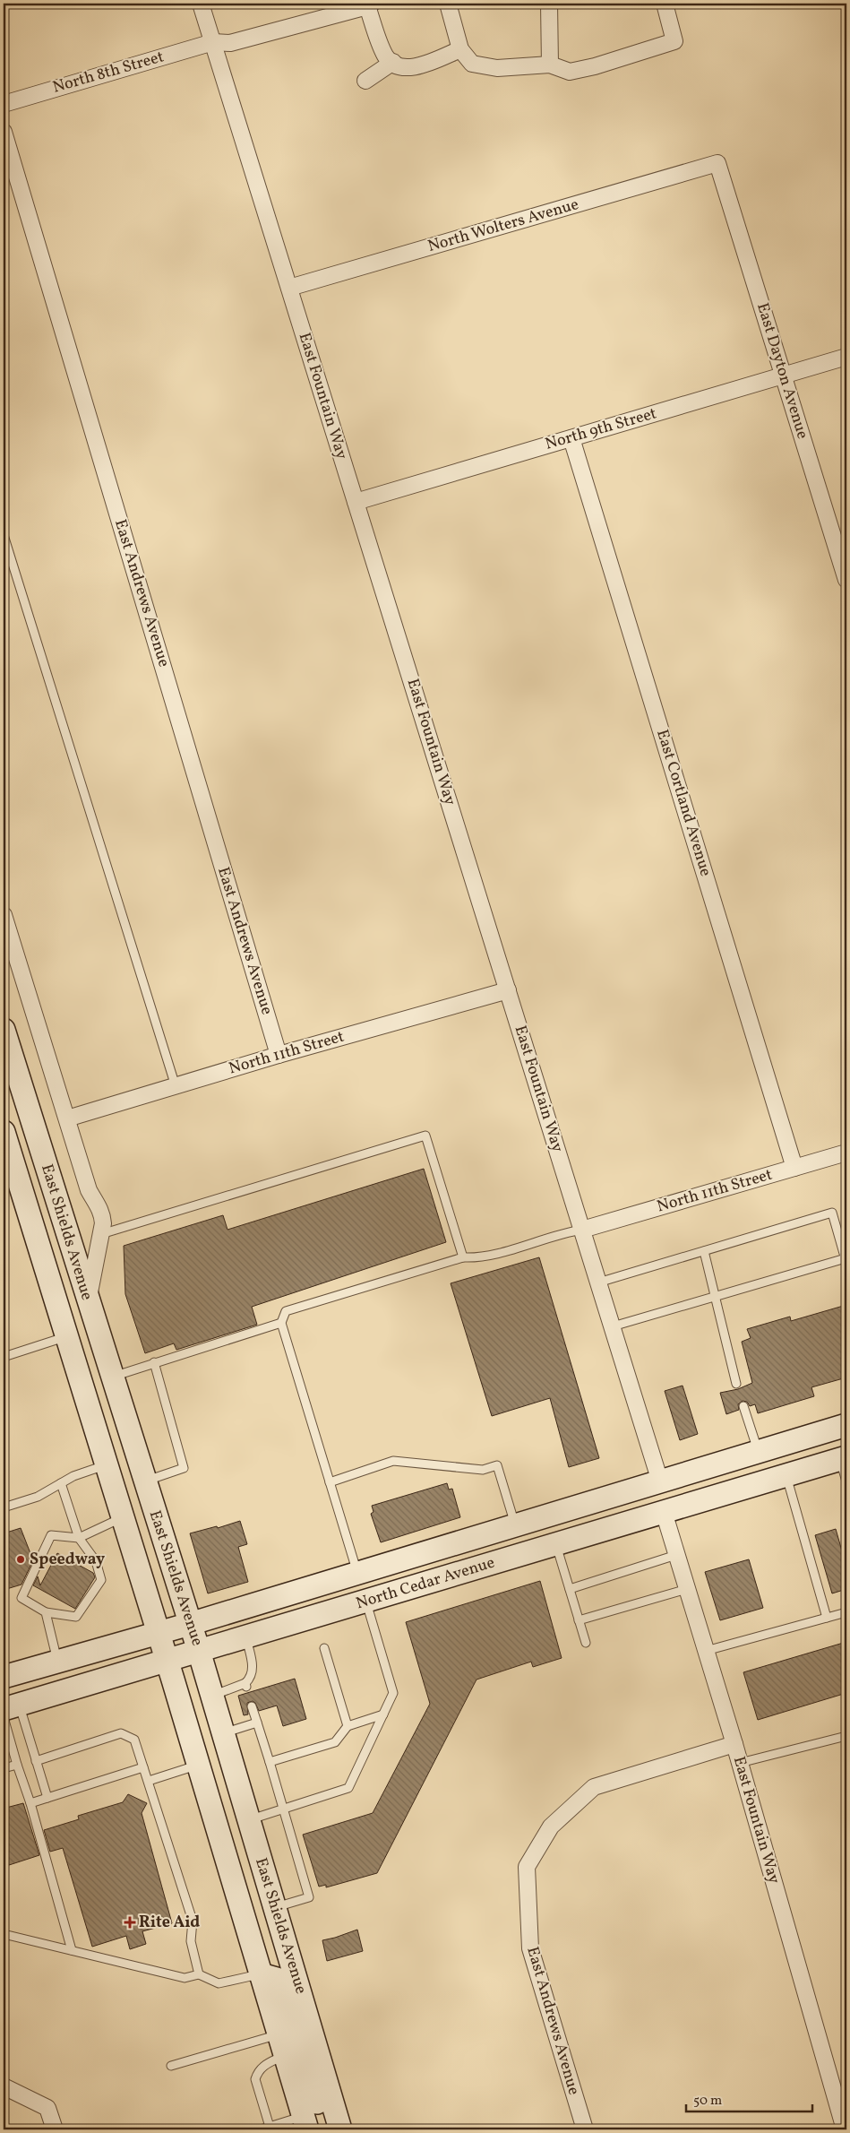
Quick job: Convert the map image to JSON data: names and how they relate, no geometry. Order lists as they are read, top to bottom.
{
  "streets": {
    "main road": ["East Shields Avenue", "North Cedar Avenue"],
    "street": [
      "North 8th Street",
      "North Wolters Avenue",
      "East Dayton Avenue",
      "East Fountain Way",
      "North 9th Street",
      "East Andrews Avenue",
      "East Cortland Avenue",
      "North 11th Street"
    ]
  },
  "crossings": [
    ["North 8th Street", "East Fountain Way"],
    ["North Wolters Avenue", "East Dayton Avenue"],
    ["North Wolters Avenue", "East Fountain Way"],
    ["East Dayton Avenue", "North 9th Street"],
    ["East Fountain Way", "North 9th Street"],
    ["East Fountain Way", "East Andrews Avenue"],
    ["East Fountain Way", "North 11th Street"],
    ["East Fountain Way", "North Cedar Avenue"],
    ["North 9th Street", "East Cortland Avenue"],
    ["East Andrews Avenue", "North 11th Street"],
    ["East Cortland Avenue", "North 11th Street"],
    ["East Shields Avenue", "North Cedar Avenue"]
  ],
  "places": {
    "other": ["Speedway"],
    "health": ["Rite Aid"]
  },
  "scale_bar": "50 m"
}
